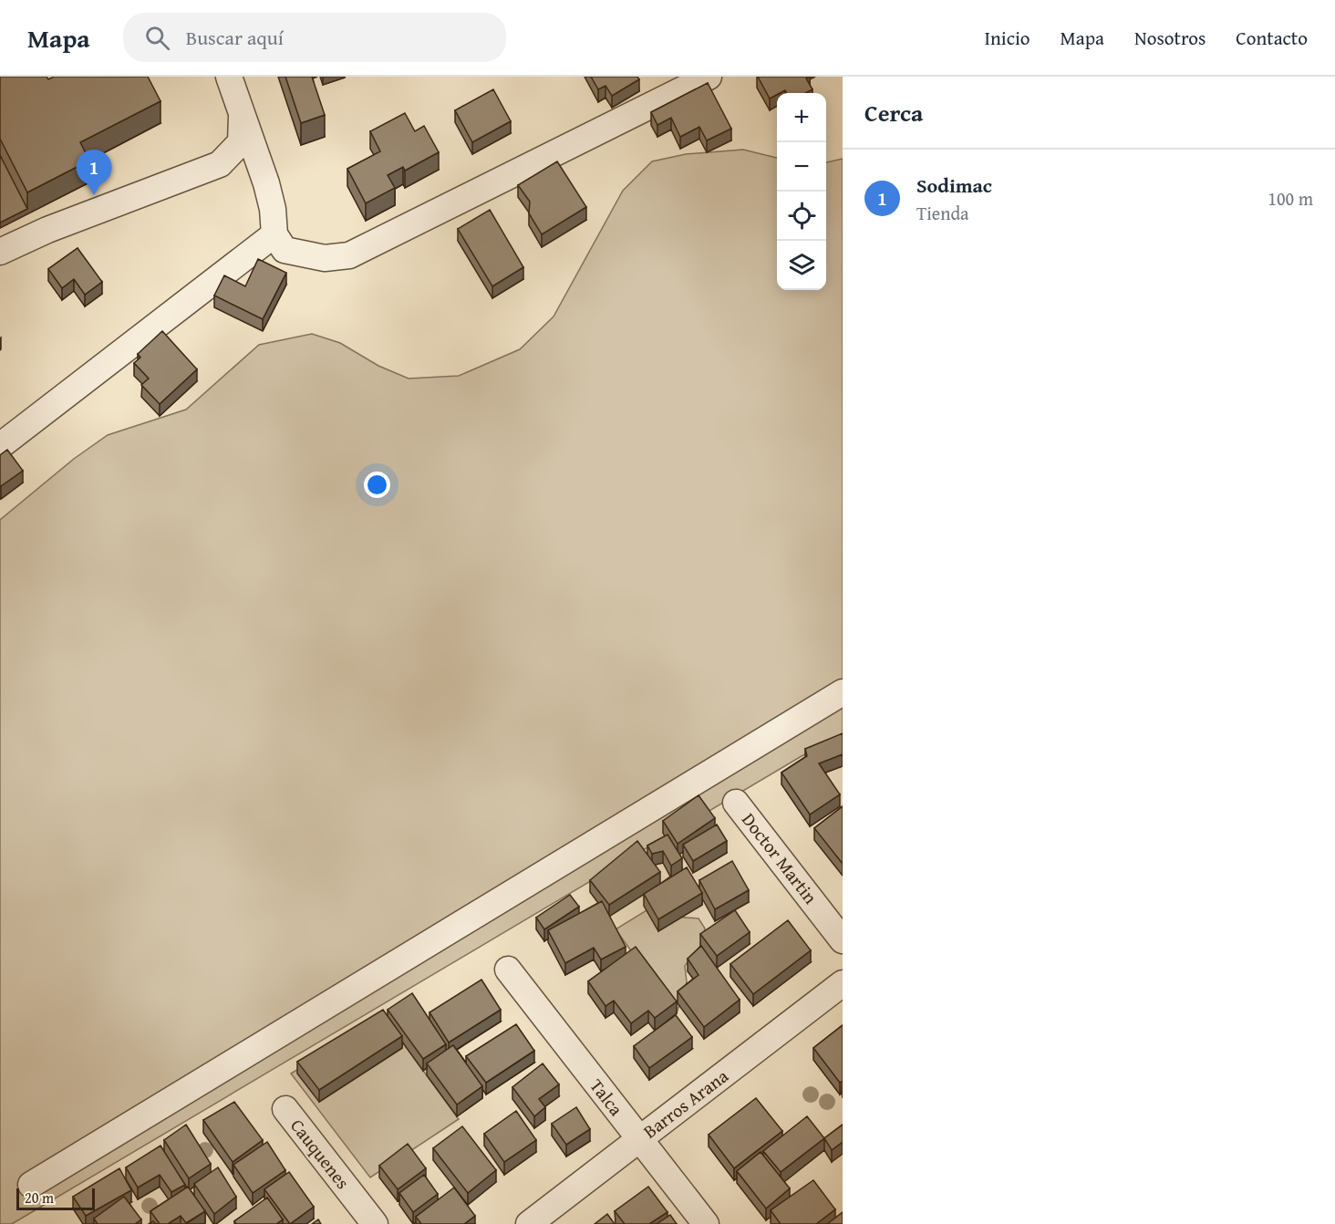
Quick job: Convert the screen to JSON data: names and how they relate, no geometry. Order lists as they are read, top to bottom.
{
  "streets": {
    "street": [
      "Doctor Martin",
      "Talca",
      "Barros Arana",
      "Cauquenes"
    ]
  },
  "crossings": [
    ["Talca", "Barros Arana"]
  ],
  "scale_bar": "20 m",
  "page": {
    "header": "Mapa",
    "search": "Buscar aquí",
    "nav": [
      "Inicio",
      "Mapa",
      "Nosotros",
      "Contacto"
    ],
    "heading": "Cerca",
    "map_buttons": ["+", "−"],
    "list": [
      {
        "mark": "1",
        "name": "Sodimac",
        "note": "Tienda",
        "value": "100 m"
      }
    ],
    "pins": "1",
    "scale": "20 m"
  }
}
